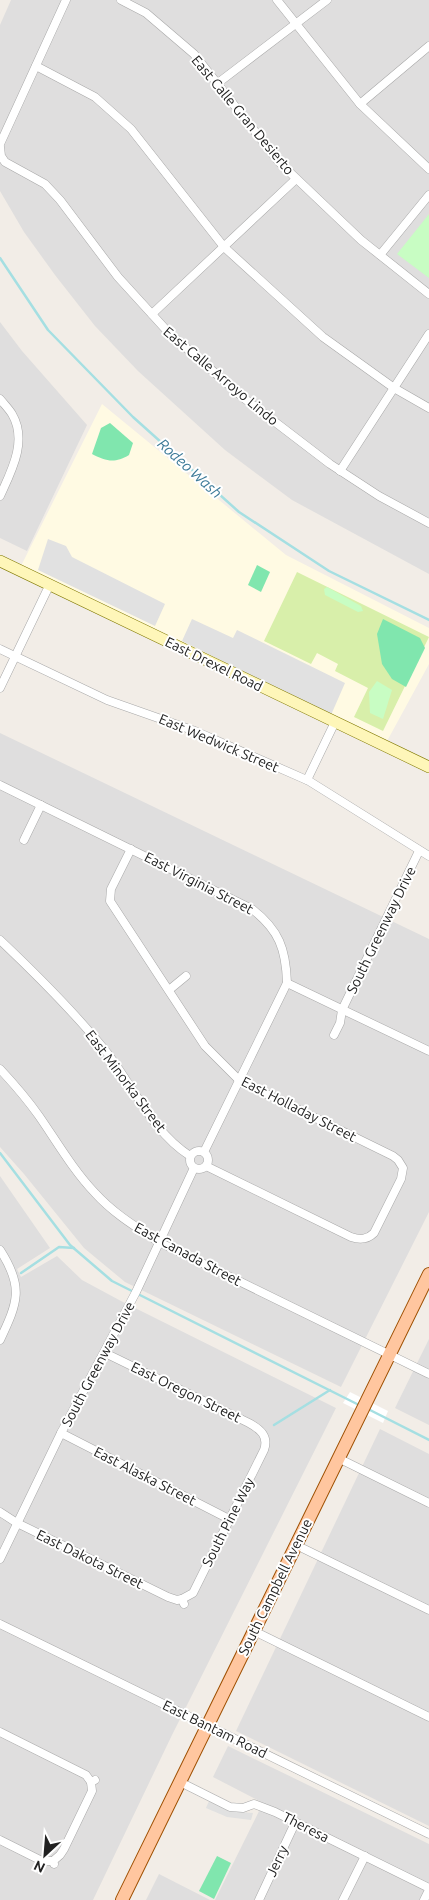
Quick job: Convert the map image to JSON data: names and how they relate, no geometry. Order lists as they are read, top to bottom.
{
  "streets": {
    "main road": ["South Campbell Avenue"],
    "street": [
      "East Calle Gran Desierto",
      "East Calle Arroyo Lindo",
      "East Drexel Road",
      "East Wedwick Street",
      "East Virginia Street",
      "South Greenway Drive",
      "East Minorka Street",
      "East Holladay Street",
      "East Canada Street",
      "East Oregon Street",
      "East Alaska Street",
      "South Pine Way",
      "East Dakota Street",
      "East Bantam Road",
      "Theresa",
      "Jerry"
    ]
  },
  "crossings": [
    ["East Wedwick Street", "South Greenway Drive"],
    ["East Virginia Street", "East Holladay Street"],
    ["South Greenway Drive", "East Minorka Street"],
    ["South Greenway Drive", "East Holladay Street"],
    ["South Greenway Drive", "East Canada Street"],
    ["South Greenway Drive", "East Oregon Street"],
    ["South Greenway Drive", "East Alaska Street"],
    ["South Greenway Drive", "East Dakota Street"],
    ["East Minorka Street", "East Holladay Street"],
    ["East Canada Street", "South Campbell Avenue"],
    ["East Oregon Street", "South Pine Way"],
    ["East Alaska Street", "South Pine Way"],
    ["South Pine Way", "East Dakota Street"],
    ["South Campbell Avenue", "East Bantam Road"],
    ["South Campbell Avenue", "Theresa"],
    ["Theresa", "Jerry"]
  ],
  "water": ["Rodeo Wash"],
  "north": "bottom left"
}
